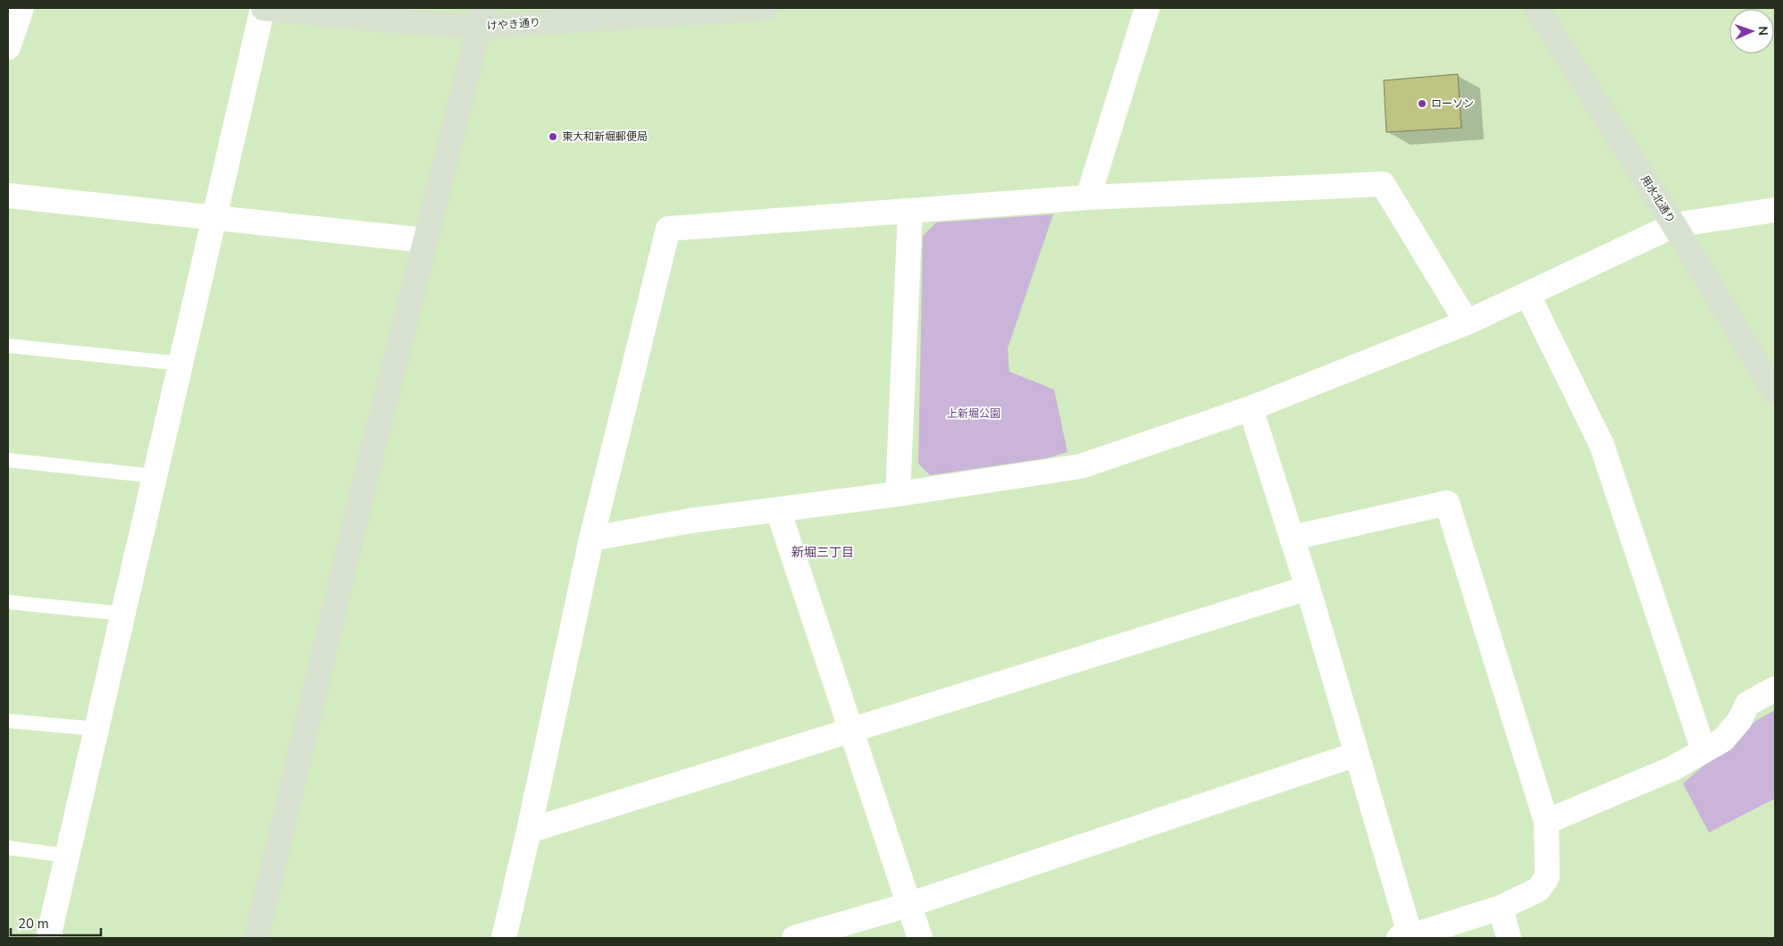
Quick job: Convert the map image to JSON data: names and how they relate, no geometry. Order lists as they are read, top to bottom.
{
  "streets": {
    "street": ["けやき通り", "用水北通り"]
  },
  "districts": ["新堀三丁目"],
  "parks": ["上新堀公園"],
  "places": ["ローソン", "東大和新堀郵便局"],
  "scale_bar": "20 m",
  "north": "right"
}
